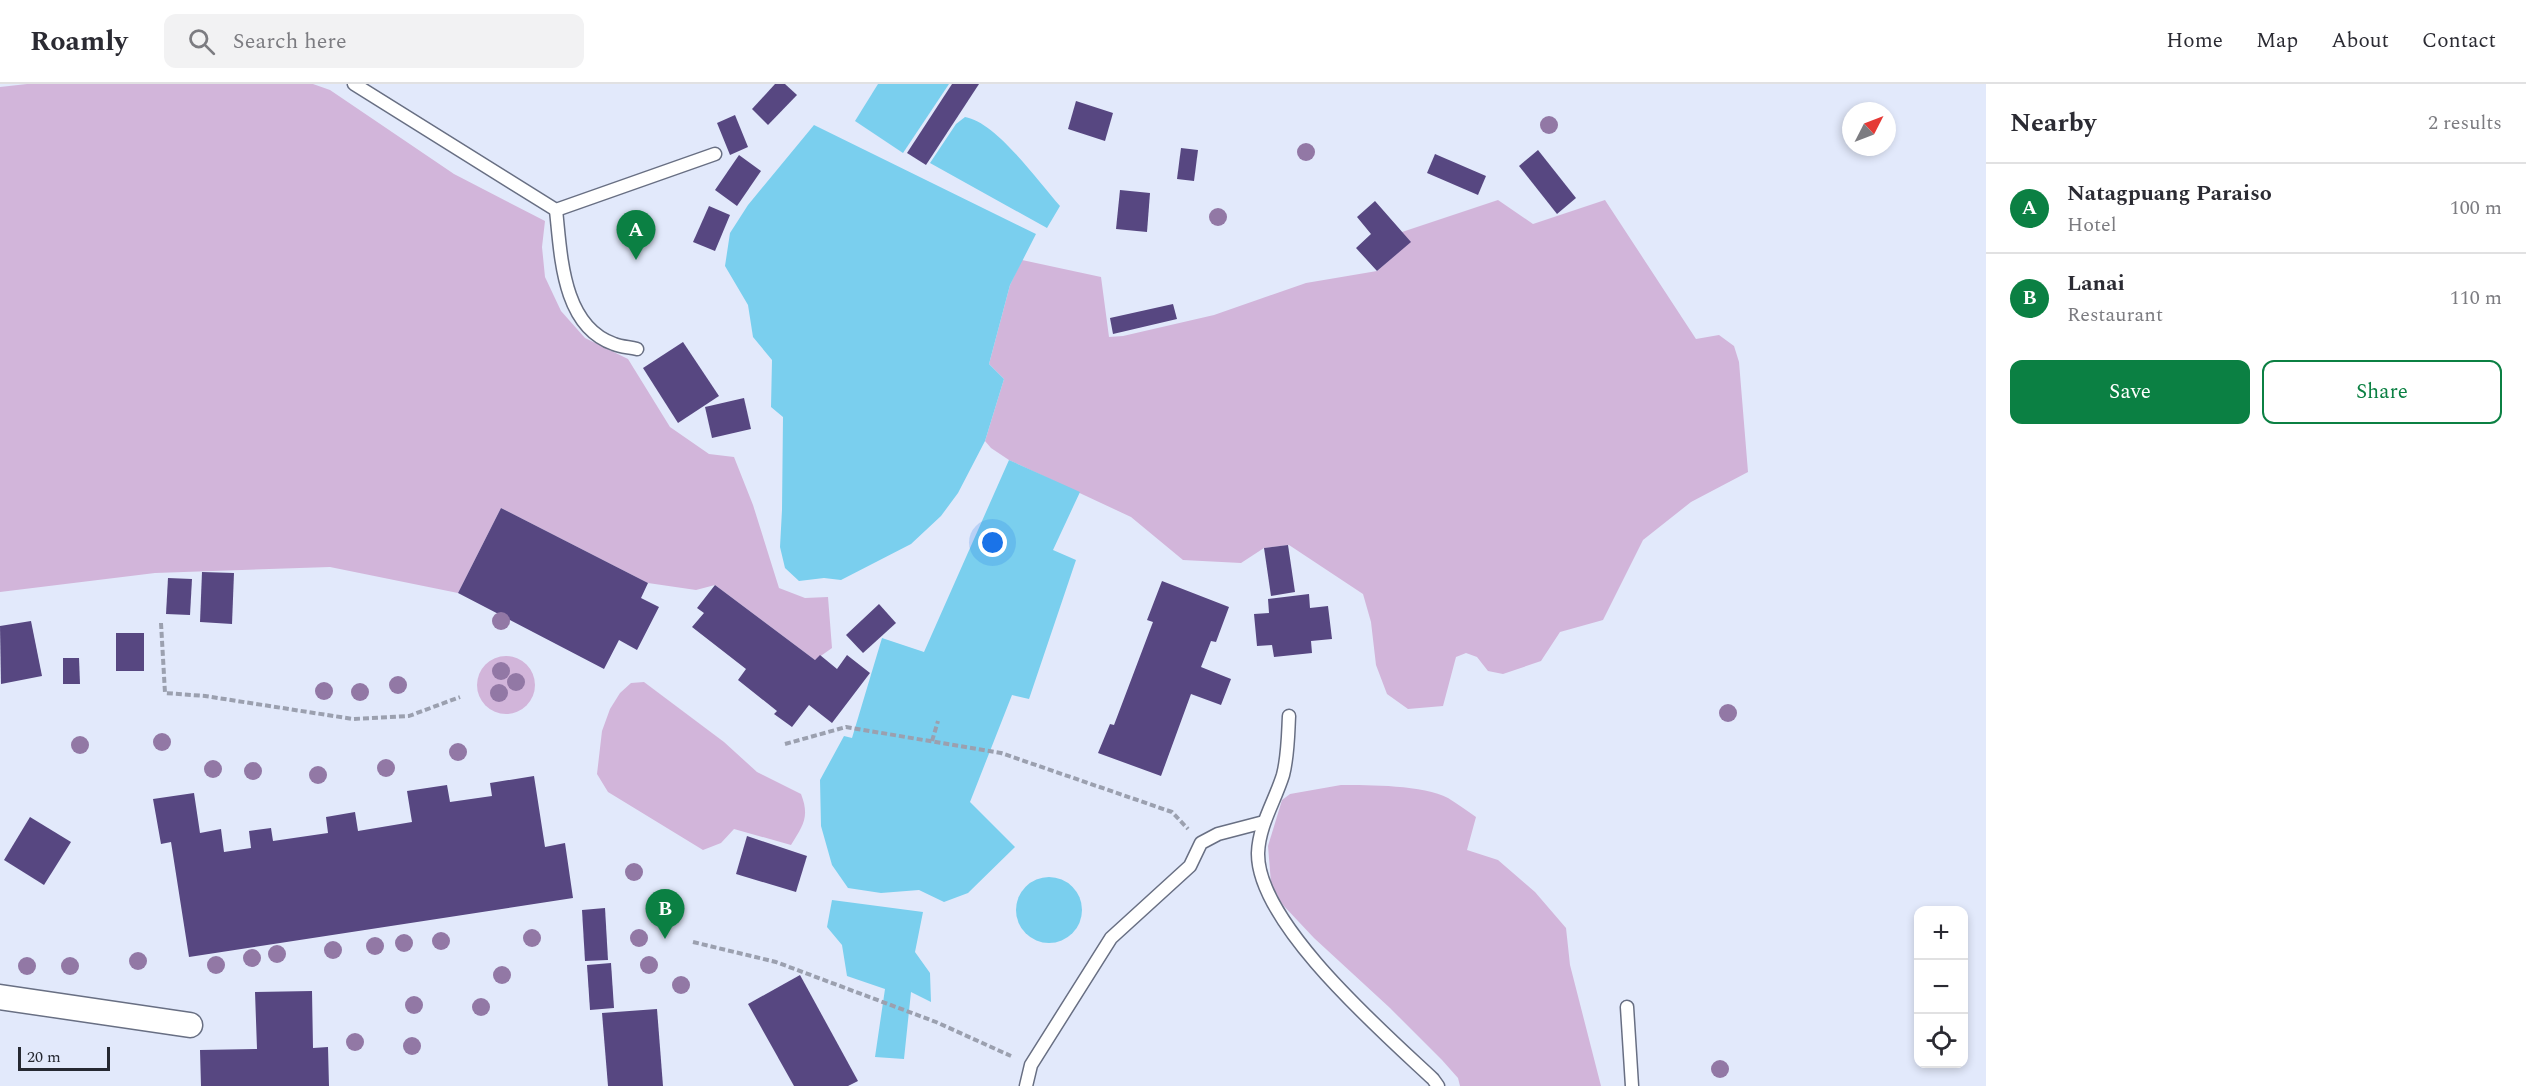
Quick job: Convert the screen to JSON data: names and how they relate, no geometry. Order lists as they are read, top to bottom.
{
  "scale_bar": "20 m",
  "north": "top right",
  "page": {
    "header": "Roamly",
    "search": "Search here",
    "nav": [
      "Home",
      "Map",
      "About",
      "Contact"
    ],
    "heading": ["Nearby", "2 results"],
    "list": [
      {
        "mark": "A",
        "name": "Natagpuang Paraiso",
        "note": "Hotel",
        "value": "100 m"
      },
      {
        "mark": "B",
        "name": "Lanai",
        "note": "Restaurant",
        "value": "110 m"
      }
    ],
    "pins": ["A", "B"],
    "buttons": ["Save", "Share"],
    "map_buttons": ["+", "−"],
    "scale": "20 m"
  }
}
